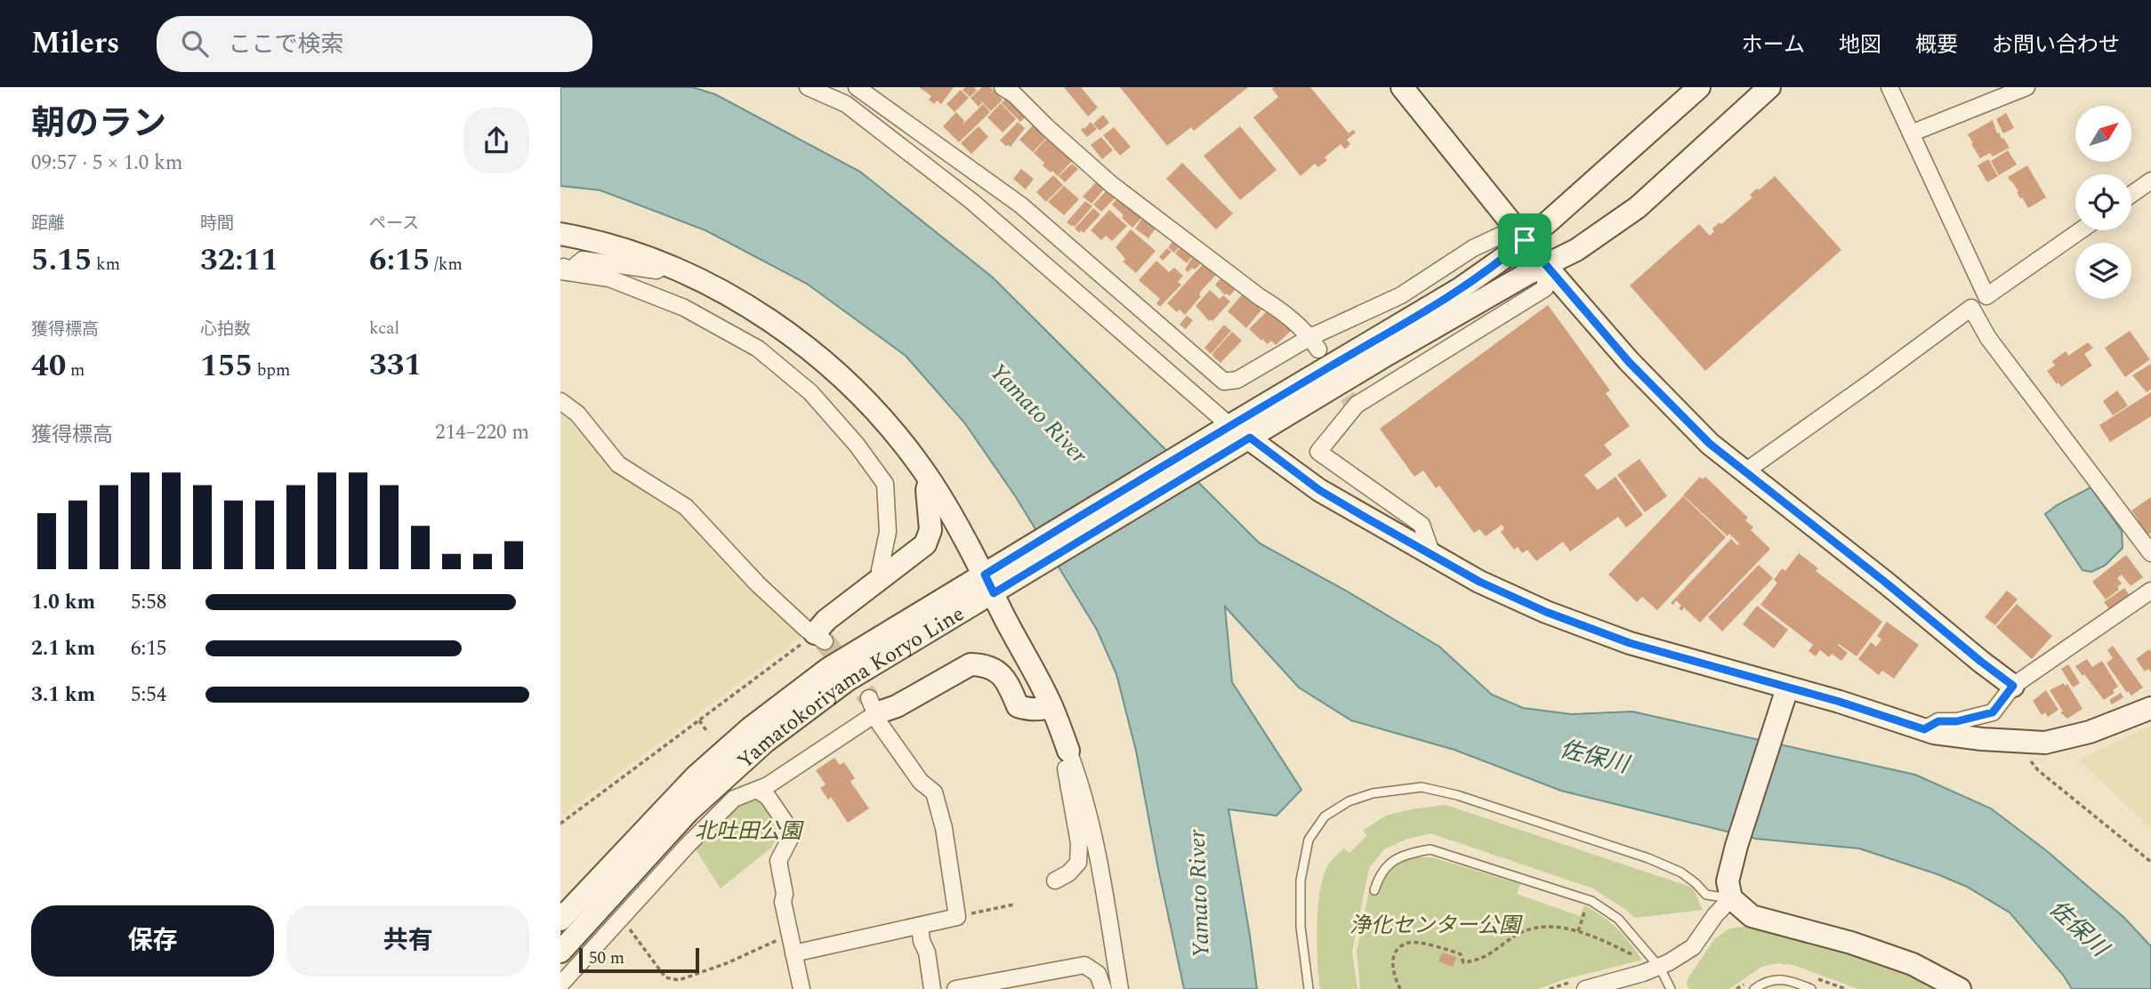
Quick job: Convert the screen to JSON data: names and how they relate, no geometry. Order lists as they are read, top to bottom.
{
  "streets": {
    "main road": ["Yamatokoriyama Koryo Line"]
  },
  "water": ["Yamato River", "佐保川"],
  "parks": ["北吐田公園", "浄化センター公園"],
  "scale_bar": "50 m",
  "north": "top right",
  "page": {
    "header": "Milers",
    "search": "ここで検索",
    "nav": [
      "ホーム",
      "地図",
      "概要",
      "お問い合わせ"
    ],
    "heading": ["朝のラン", "09:57 · 5 × 1.0 km"],
    "stats": [
      ["距離", "5.15 km"],
      ["時間", "32:11"],
      ["ペース", "6:15 /km"],
      ["獲得標高", "40 m"],
      ["心拍数", "155 bpm"],
      ["kcal", "331"]
    ],
    "chart": ["獲得標高", "214–220 m"],
    "list": [
      {
        "name": "1.0 km",
        "note": "5:58"
      },
      {
        "name": "2.1 km",
        "note": "6:15"
      },
      {
        "name": "3.1 km",
        "note": "5:54"
      }
    ],
    "buttons": ["保存", "共有"],
    "scale": "50 m"
  }
}
